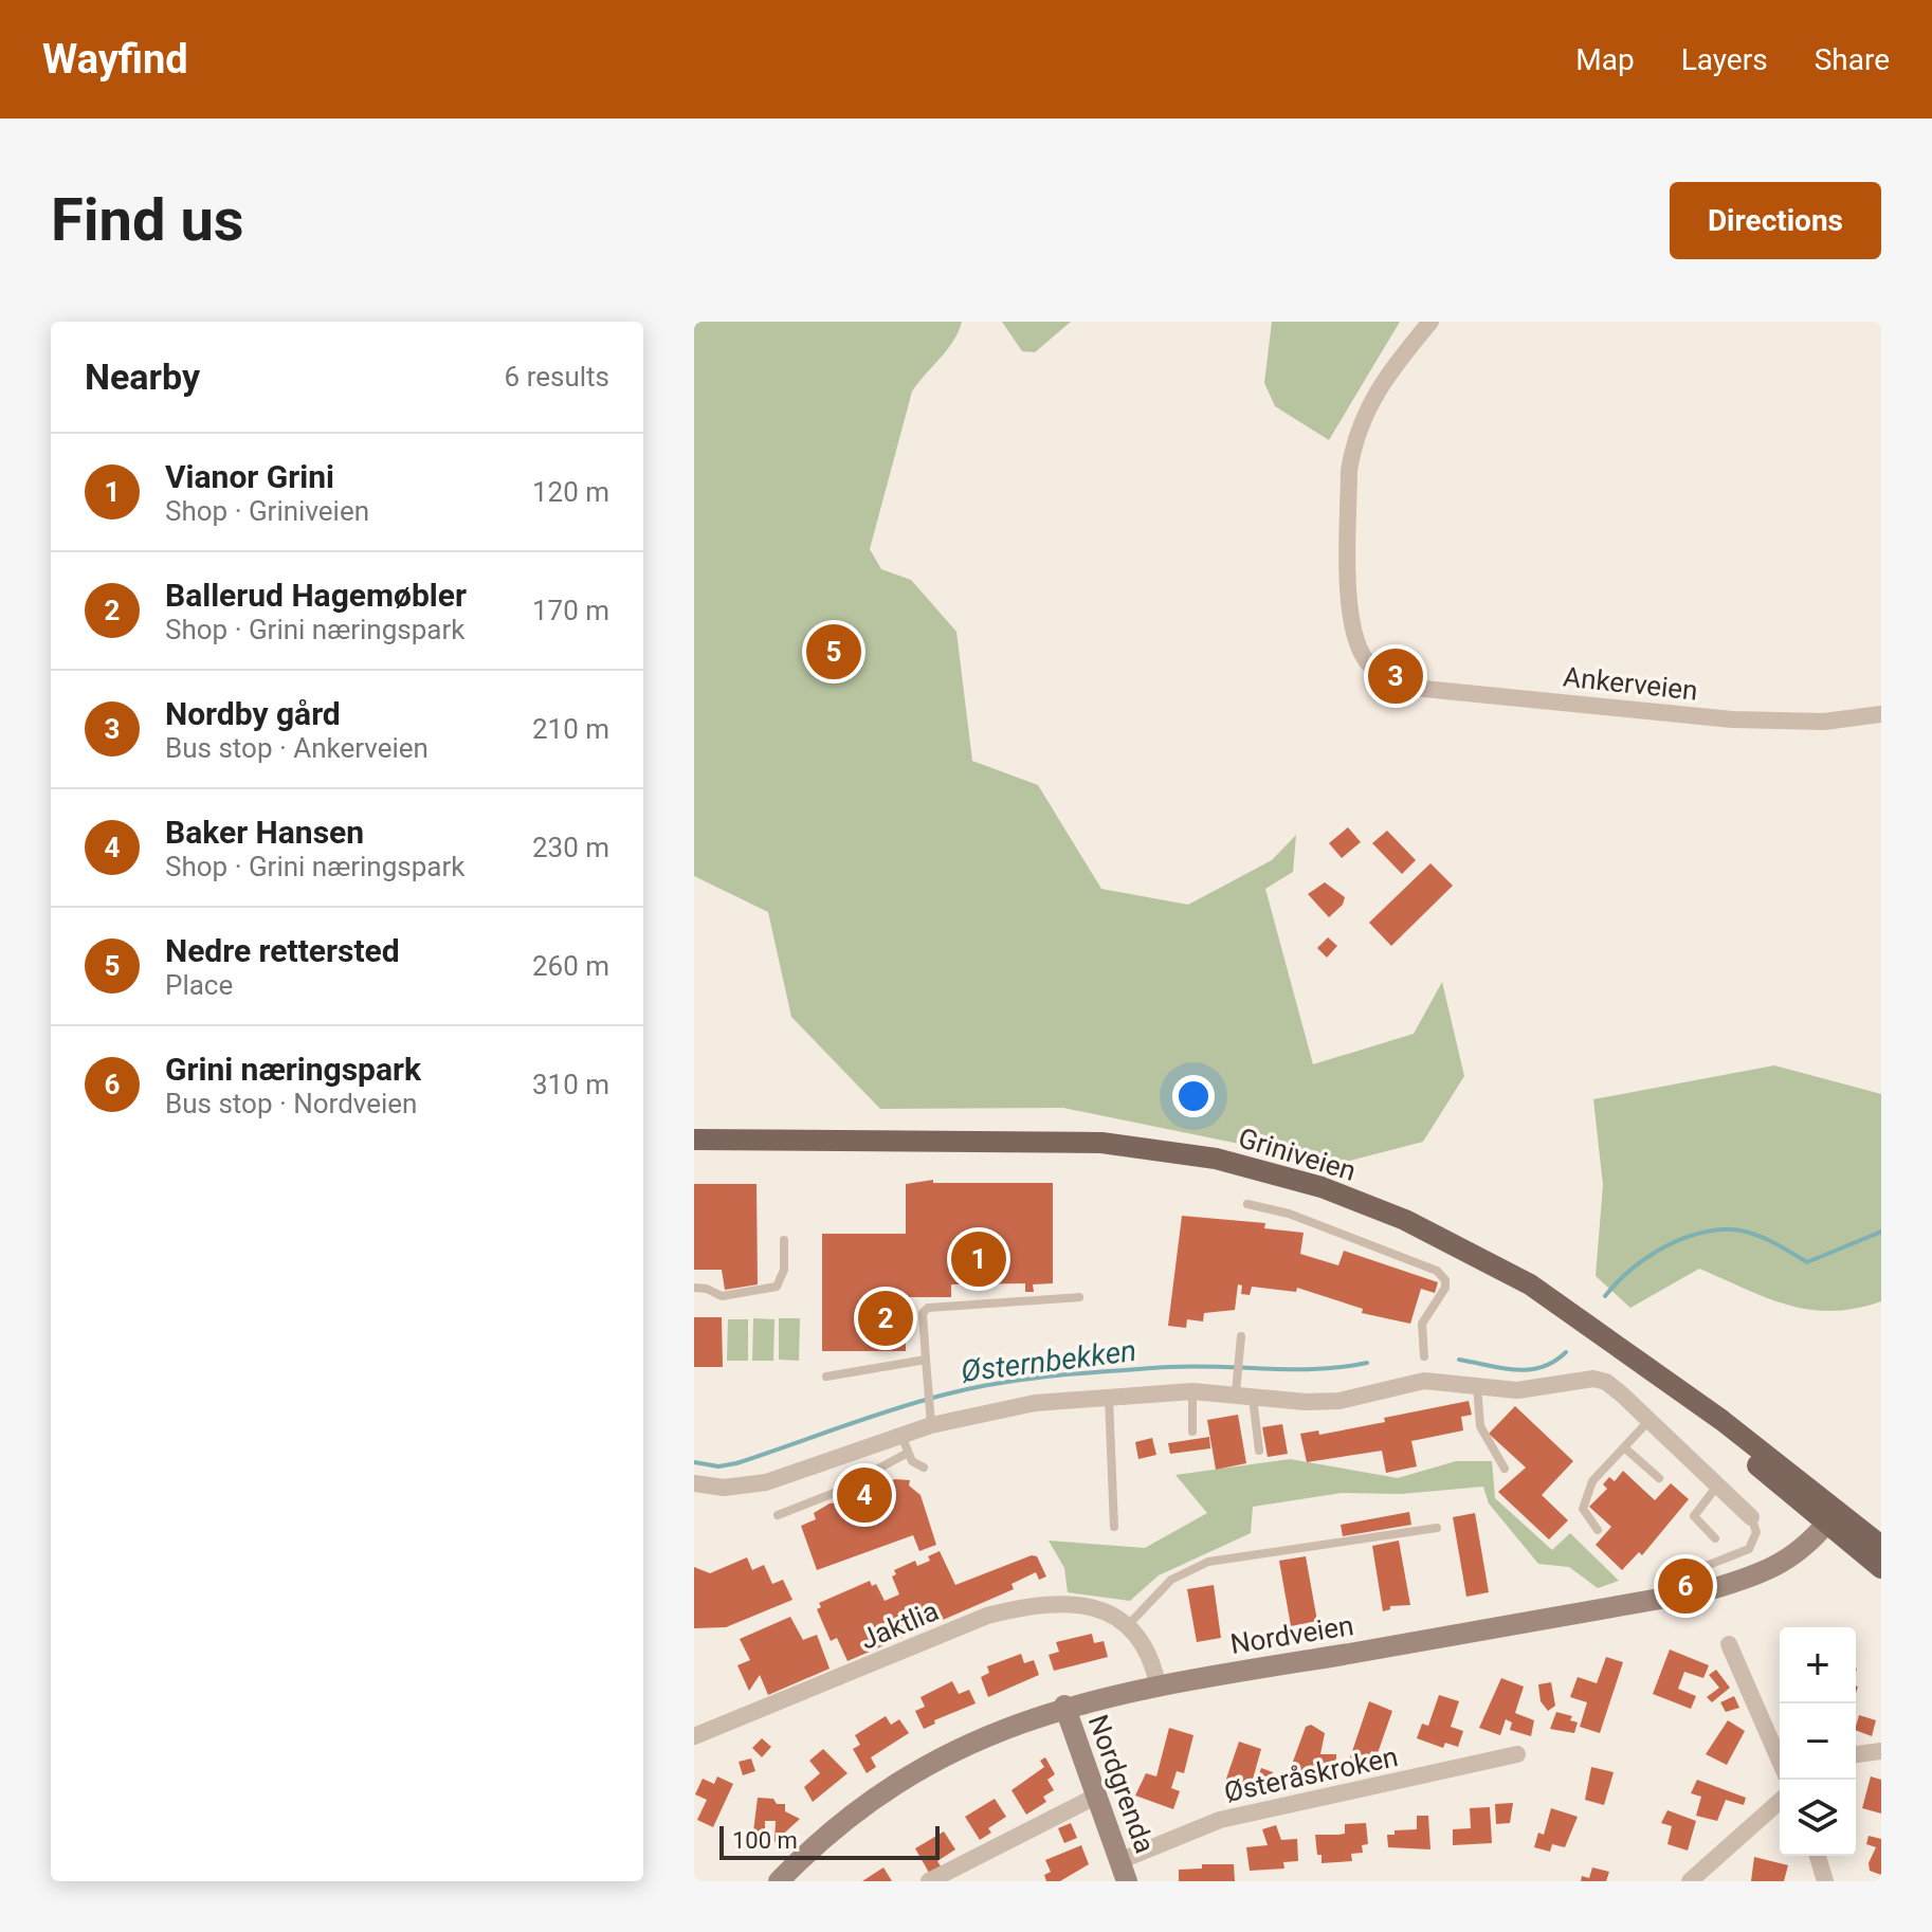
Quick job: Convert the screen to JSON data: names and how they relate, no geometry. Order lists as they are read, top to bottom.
{
  "streets": {
    "main road": ["Griniveien", "Nordveien", "Nordgrenda"],
    "street": ["Ankerveien", "Jaktlia", "Østeråskroken"]
  },
  "crossings": [
    ["Griniveien", "Nordveien"],
    ["Nordveien", "Nordgrenda"],
    ["Østeråskroken", "Nordgrenda"]
  ],
  "water": ["Østernbekken"],
  "scale_bar": "100 m",
  "page": {
    "header": "Wayfind",
    "nav": ["Map", "Layers", "Share"],
    "buttons": "Directions",
    "title": "Find us",
    "heading": ["Nearby", "6 results"],
    "list": [
      {
        "mark": "1",
        "name": "Vianor Grini",
        "note": "Shop · Griniveien",
        "value": "120 m"
      },
      {
        "mark": "2",
        "name": "Ballerud Hagemøbler",
        "note": "Shop · Grini næringspark",
        "value": "170 m"
      },
      {
        "mark": "3",
        "name": "Nordby gård",
        "note": "Bus stop · Ankerveien",
        "value": "210 m"
      },
      {
        "mark": "4",
        "name": "Baker Hansen",
        "note": "Shop · Grini næringspark",
        "value": "230 m"
      },
      {
        "mark": "5",
        "name": "Nedre rettersted",
        "note": "Place",
        "value": "260 m"
      },
      {
        "mark": "6",
        "name": "Grini næringspark",
        "note": "Bus stop · Nordveien",
        "value": "310 m"
      }
    ],
    "pins": [
      "5",
      "3",
      "1",
      "2",
      "4",
      "6"
    ],
    "map_buttons": ["+", "−"],
    "scale": "100 m"
  }
}
